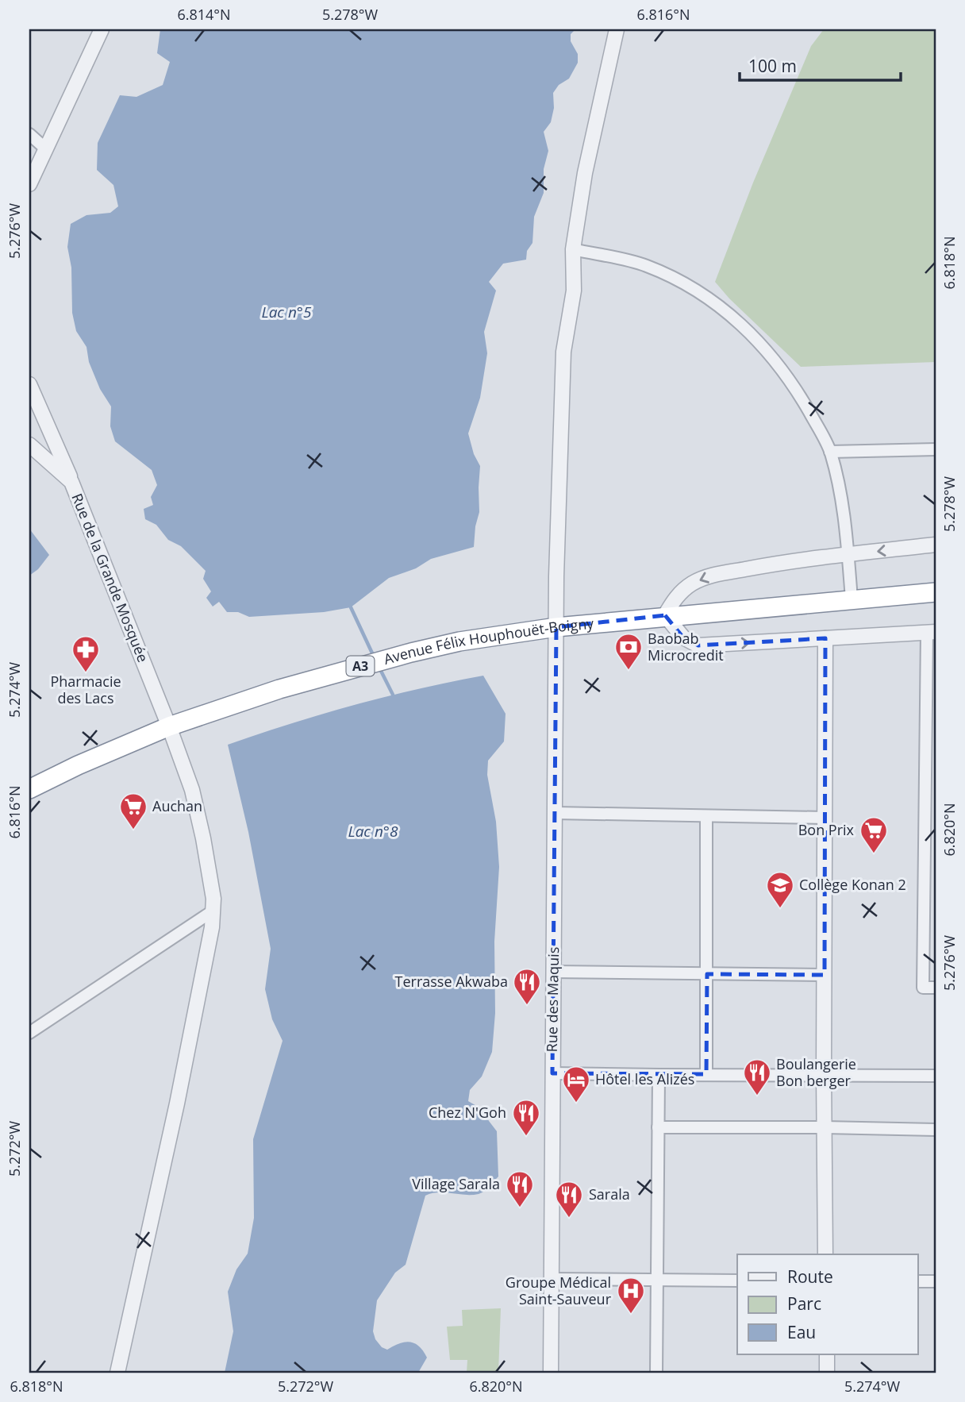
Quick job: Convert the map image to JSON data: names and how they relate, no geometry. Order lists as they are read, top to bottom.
{
  "streets": {
    "highway": ["Avenue Félix Houphouët-Boigny", "A3"],
    "street": ["Rue de la Grande Mosquée", "Rue des Maquis"]
  },
  "crossings": [
    ["Rue de la Grande Mosquée", "Avenue Félix Houphouët-Boigny"],
    ["Avenue Félix Houphouët-Boigny", "Rue des Maquis"]
  ],
  "water": ["Lac n°5", "Lac n°8"],
  "places": {
    "bank": ["Baobab Microcredit"],
    "pharmacy": ["Pharmacie des Lacs"],
    "supermarket": ["Auchan", "Bon Prix"],
    "school or university": ["Collège Konan 2"],
    "restaurant": [
      "Terrasse Akwaba",
      "Boulangerie Bon berger",
      "Chez N'Goh",
      "Village Sarala",
      "Sarala"
    ],
    "hotel": ["Hôtel les Alizés"],
    "hospital": ["Groupe Médical Saint-Sauveur"]
  },
  "legend": ["Route", "Parc", "Eau"],
  "scale_bar": "100 m",
  "coordinates": [
    "6.814°N",
    "5.278°W",
    "6.816°N",
    "5.276°W",
    "6.818°N",
    "5.274°W",
    "6.820°N",
    "5.272°W"
  ]
}
